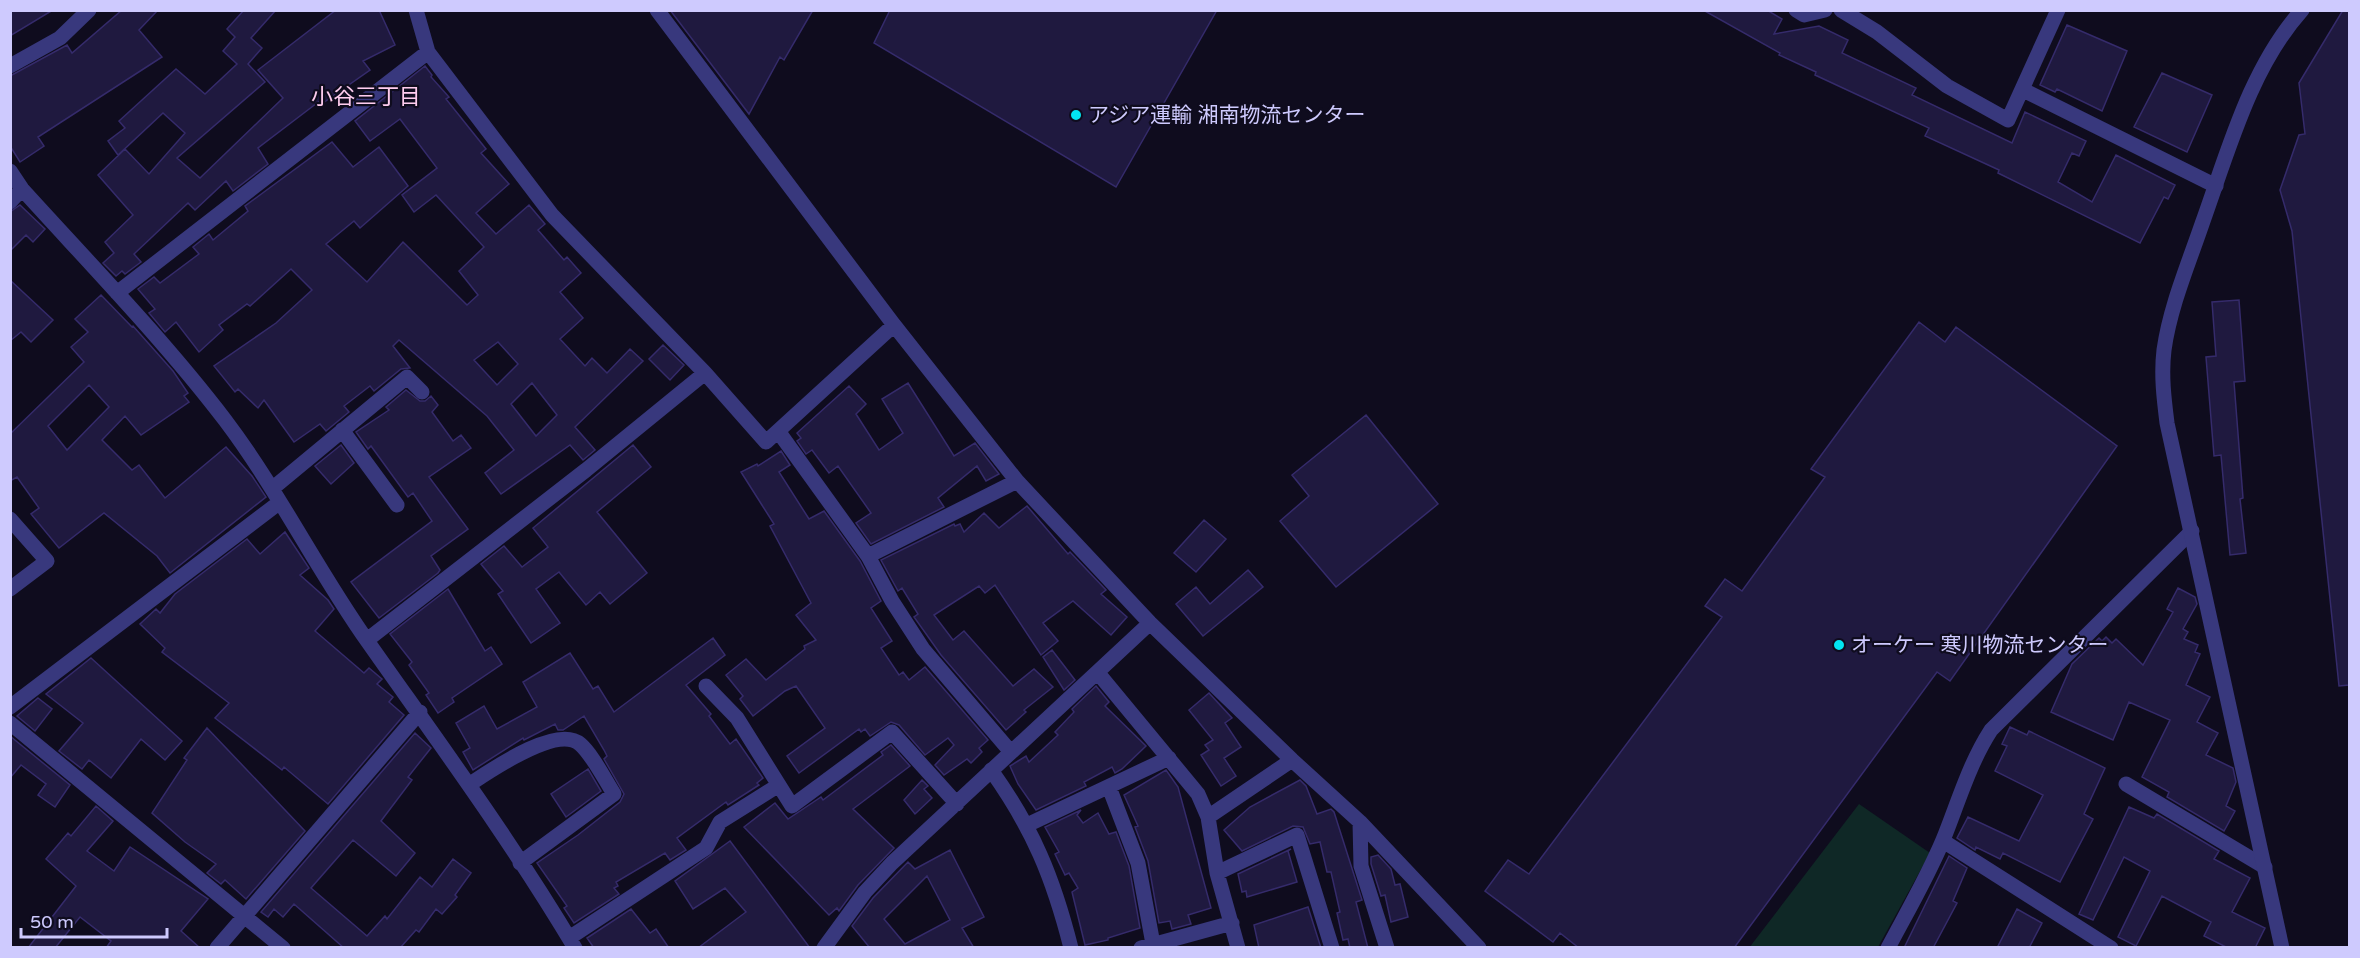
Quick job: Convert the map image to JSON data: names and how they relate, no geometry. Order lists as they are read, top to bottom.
{
  "districts": ["小谷三丁目"],
  "places": ["アジア運輸 湘南物流センター", "オーケー 寒川物流センター"],
  "scale_bar": "50 m"
}
